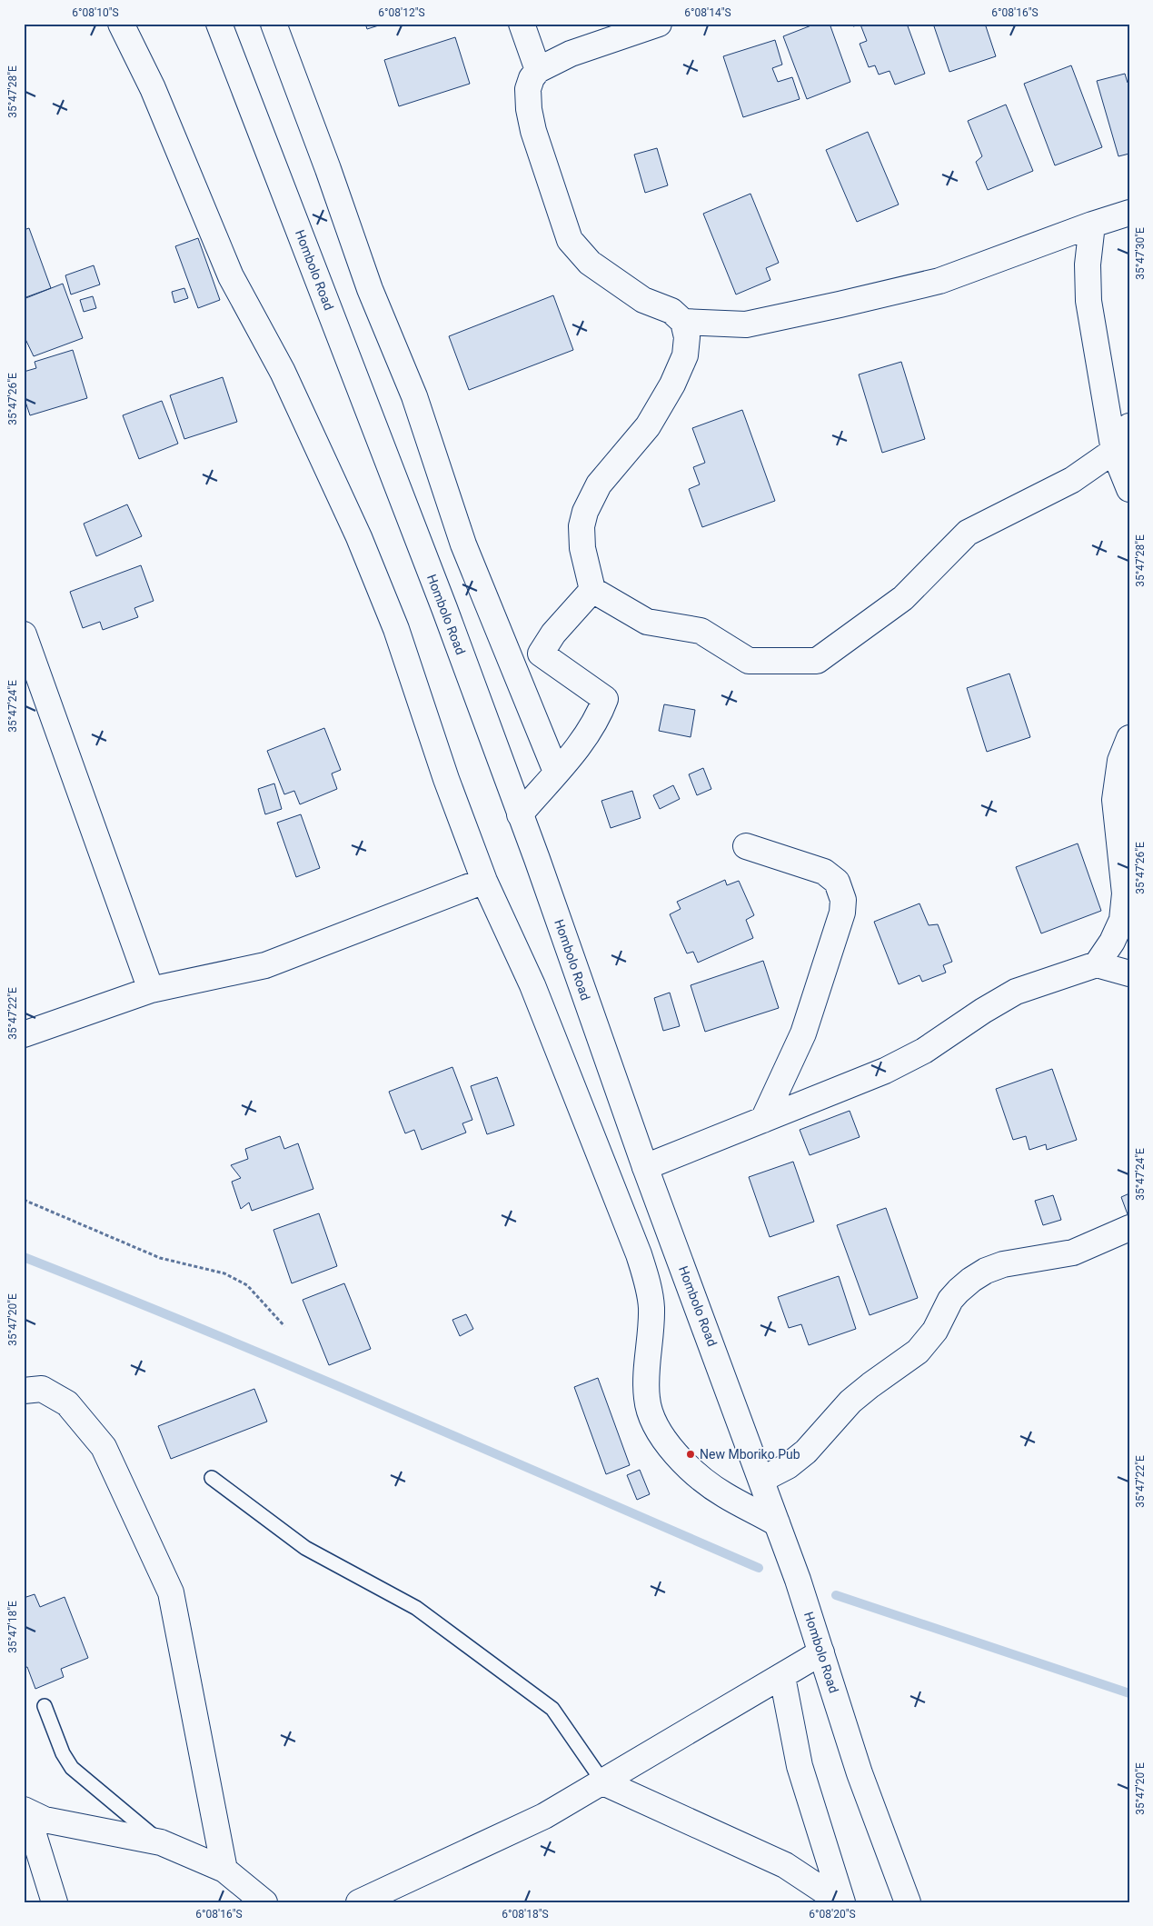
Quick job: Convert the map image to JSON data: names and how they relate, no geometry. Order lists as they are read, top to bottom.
{
  "streets": {
    "street": ["Hombolo Road"]
  },
  "places": ["New Mboriko Pub"],
  "coordinates": [
    "6°08'10\"S",
    "6°08'12\"S",
    "6°08'14\"S",
    "6°08'16\"S",
    "35°47'28\"E",
    "35°47'30\"E",
    "35°47'26\"E",
    "35°47'24\"E",
    "35°47'22\"E",
    "35°47'20\"E",
    "35°47'18\"E",
    "6°08'18\"S",
    "6°08'20\"S"
  ]
}
